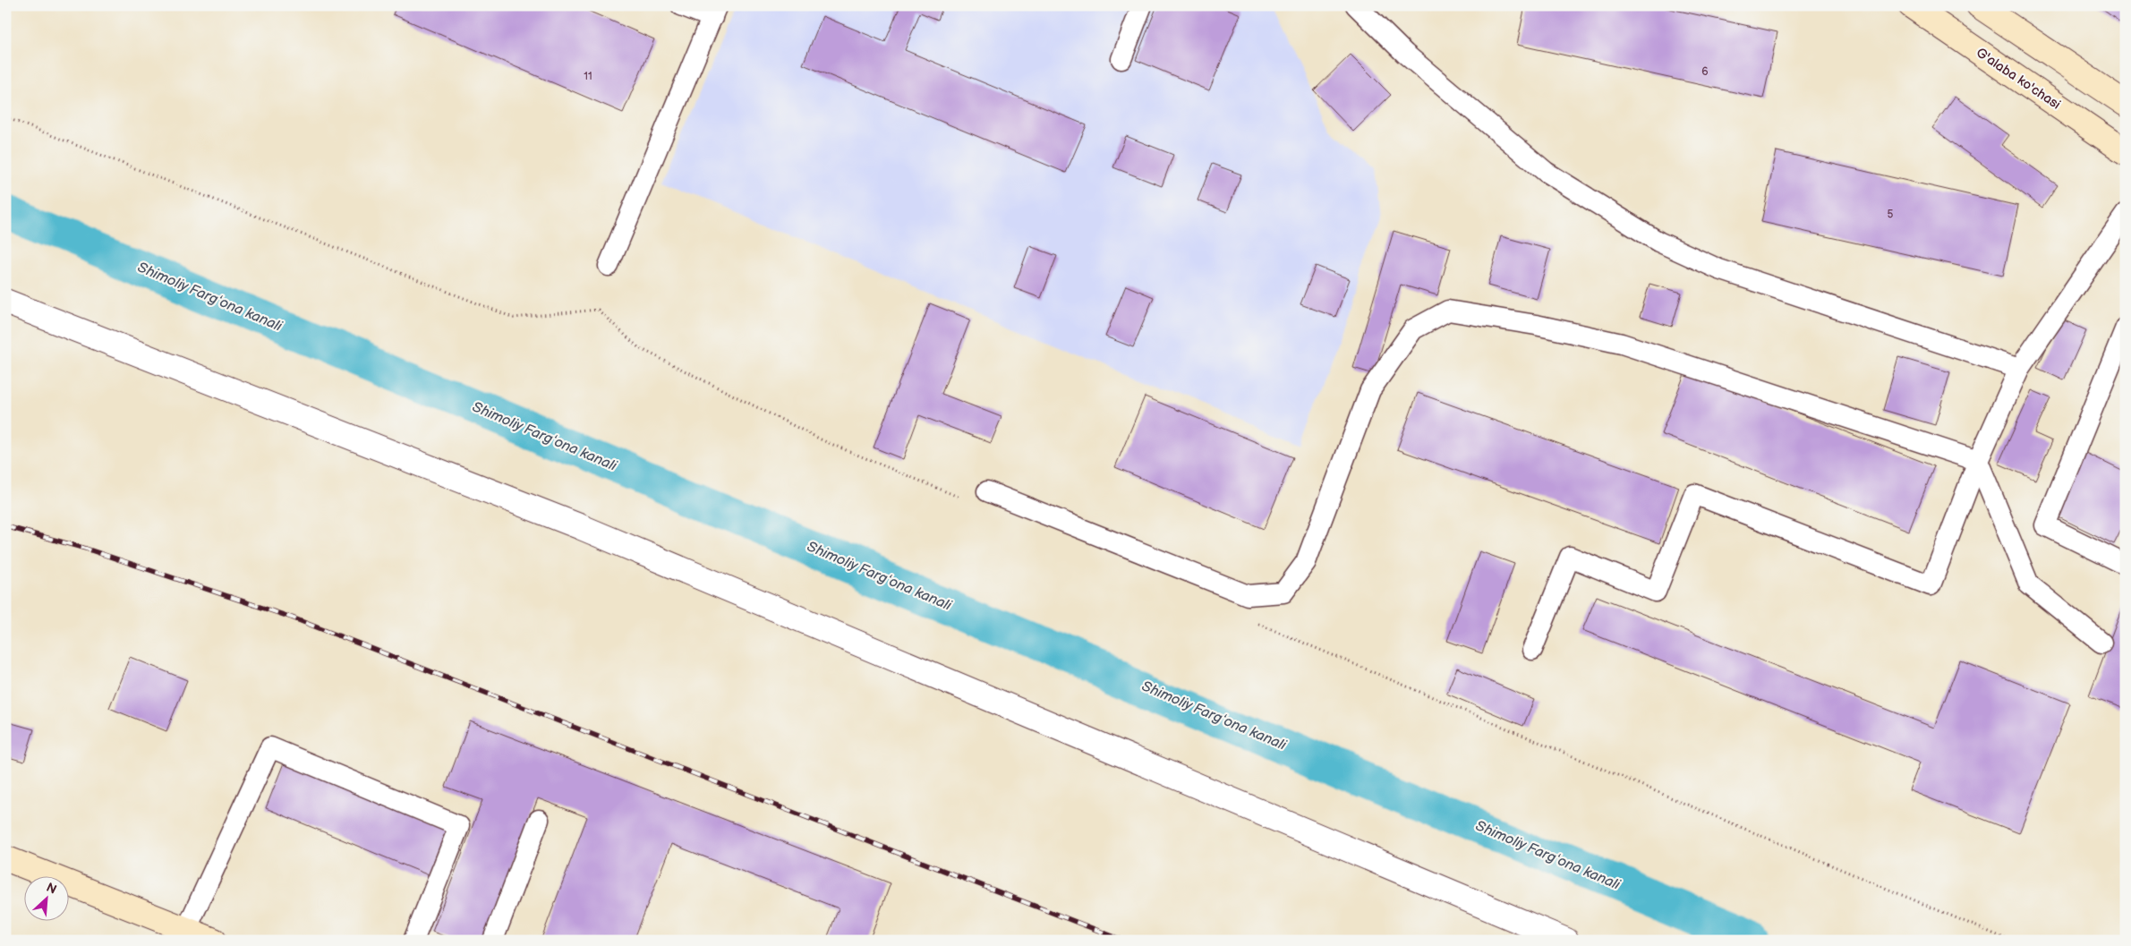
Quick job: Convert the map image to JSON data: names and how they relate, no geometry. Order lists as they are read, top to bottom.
{
  "streets": {
    "main road": ["G'alaba ko'chasi"]
  },
  "water": ["Shimoliy Fargʻona kanali"],
  "house_numbers": ["6", "11", "5"],
  "north": "top right"
}
